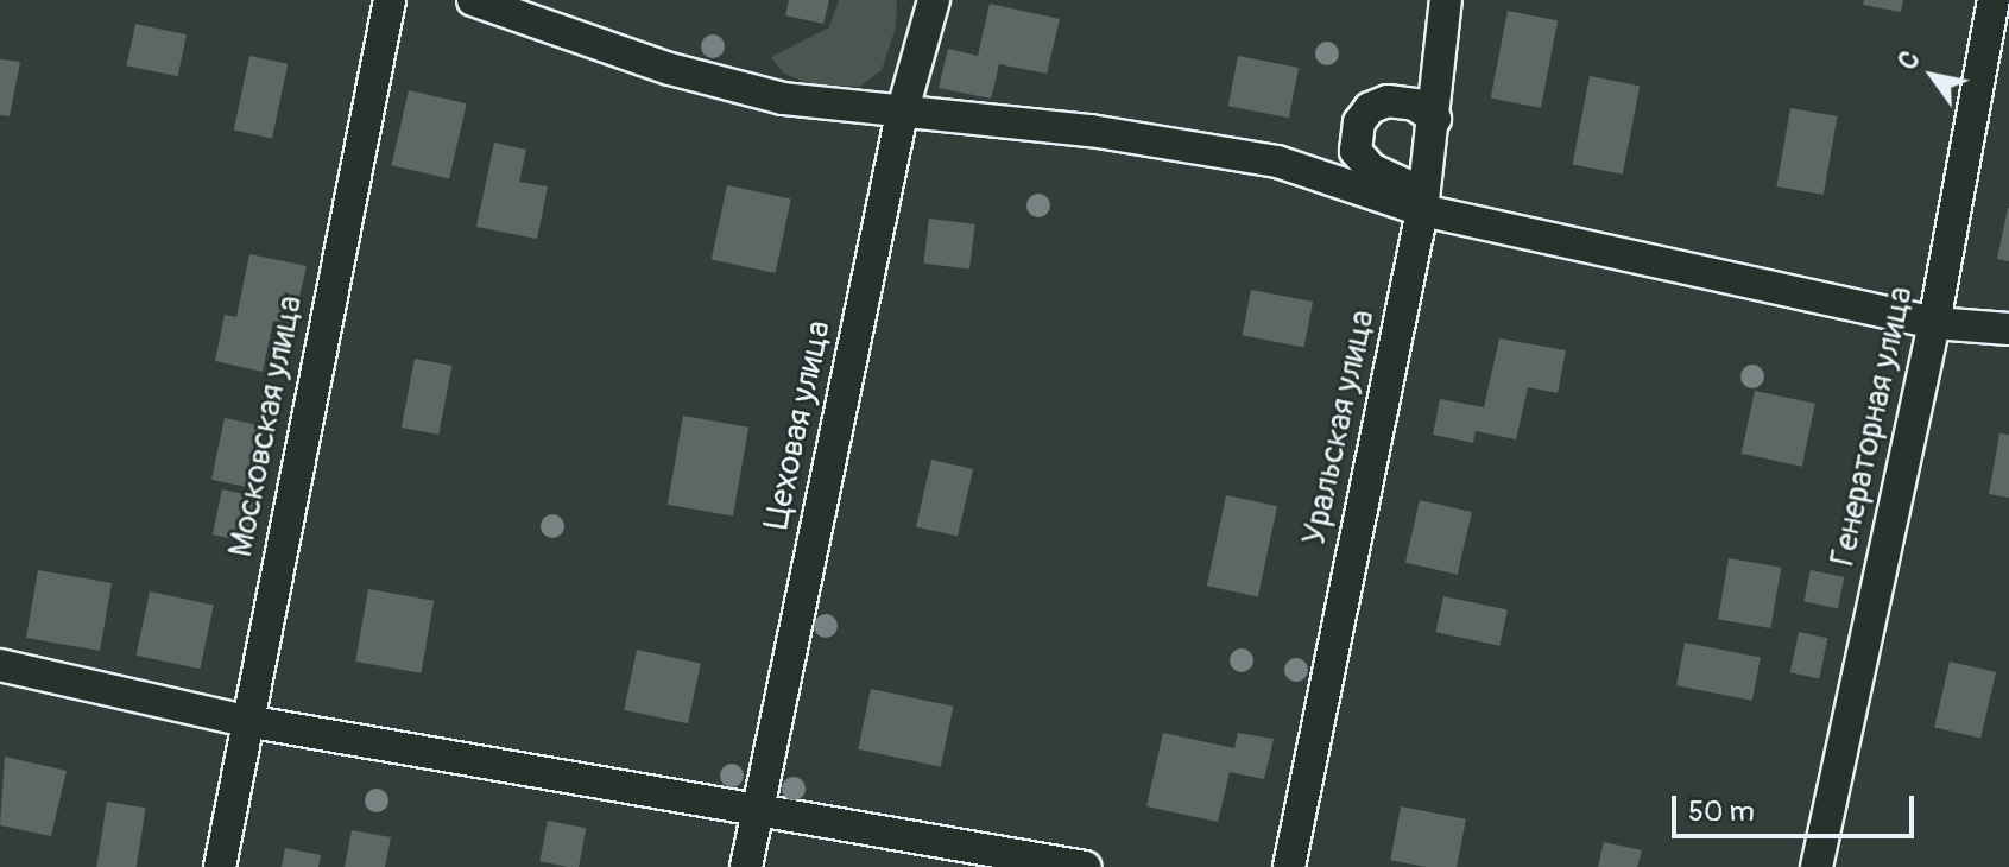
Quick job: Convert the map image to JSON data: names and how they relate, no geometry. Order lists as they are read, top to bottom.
{
  "streets": {
    "street": [
      "Цеховая улица",
      "Московская улица",
      "Генераторная улица",
      "Уральская улица"
    ]
  },
  "scale_bar": "50 m",
  "north": "top left"
}
